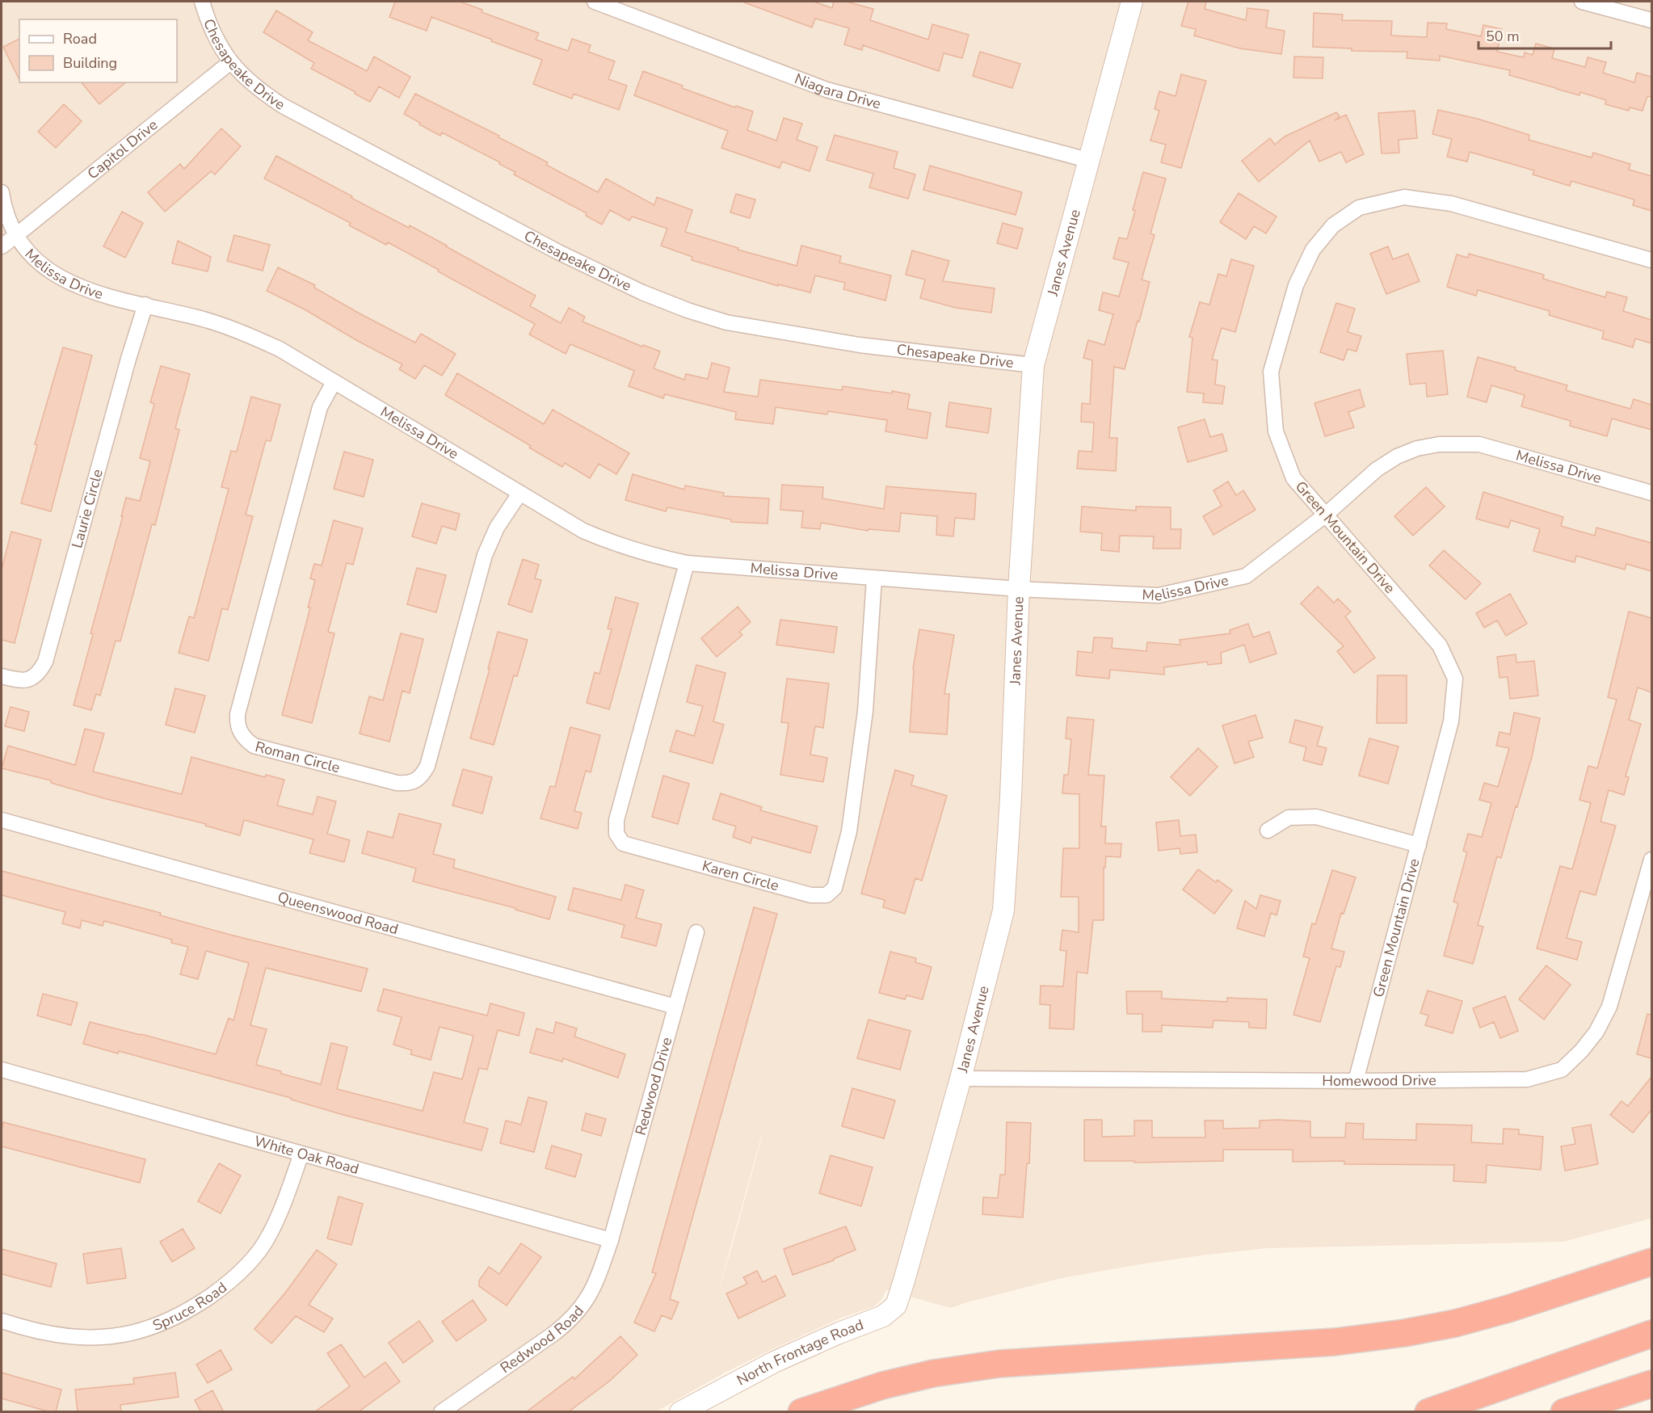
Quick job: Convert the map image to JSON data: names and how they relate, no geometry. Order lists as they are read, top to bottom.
{
  "streets": {
    "street": [
      "Chesapeake Drive",
      "Niagara Drive",
      "Capitol Drive",
      "Janes Avenue",
      "Melissa Drive",
      "Laurie Circle",
      "Green Mountain Drive",
      "Roman Circle",
      "Karen Circle",
      "Queenswood Road",
      "Homewood Drive",
      "Redwood Drive",
      "White Oak Road",
      "Spruce Road",
      "Redwood Road",
      "North Frontage Road"
    ]
  },
  "crossings": [
    ["Chesapeake Drive", "Capitol Drive"],
    ["Chesapeake Drive", "Janes Avenue"],
    ["Niagara Drive", "Janes Avenue"],
    ["Capitol Drive", "Melissa Drive"],
    ["Janes Avenue", "Melissa Drive"],
    ["Janes Avenue", "Homewood Drive"],
    ["Janes Avenue", "North Frontage Road"],
    ["Melissa Drive", "Laurie Circle"],
    ["Melissa Drive", "Green Mountain Drive"],
    ["Melissa Drive", "Roman Circle"],
    ["Melissa Drive", "Karen Circle"],
    ["Green Mountain Drive", "Homewood Drive"],
    ["Queenswood Road", "Redwood Drive"],
    ["Redwood Drive", "White Oak Road"],
    ["Redwood Drive", "Redwood Road"],
    ["White Oak Road", "Spruce Road"],
    ["White Oak Road", "Redwood Road"]
  ],
  "legend": ["Road", "Building"],
  "scale_bar": "50 m"
}
